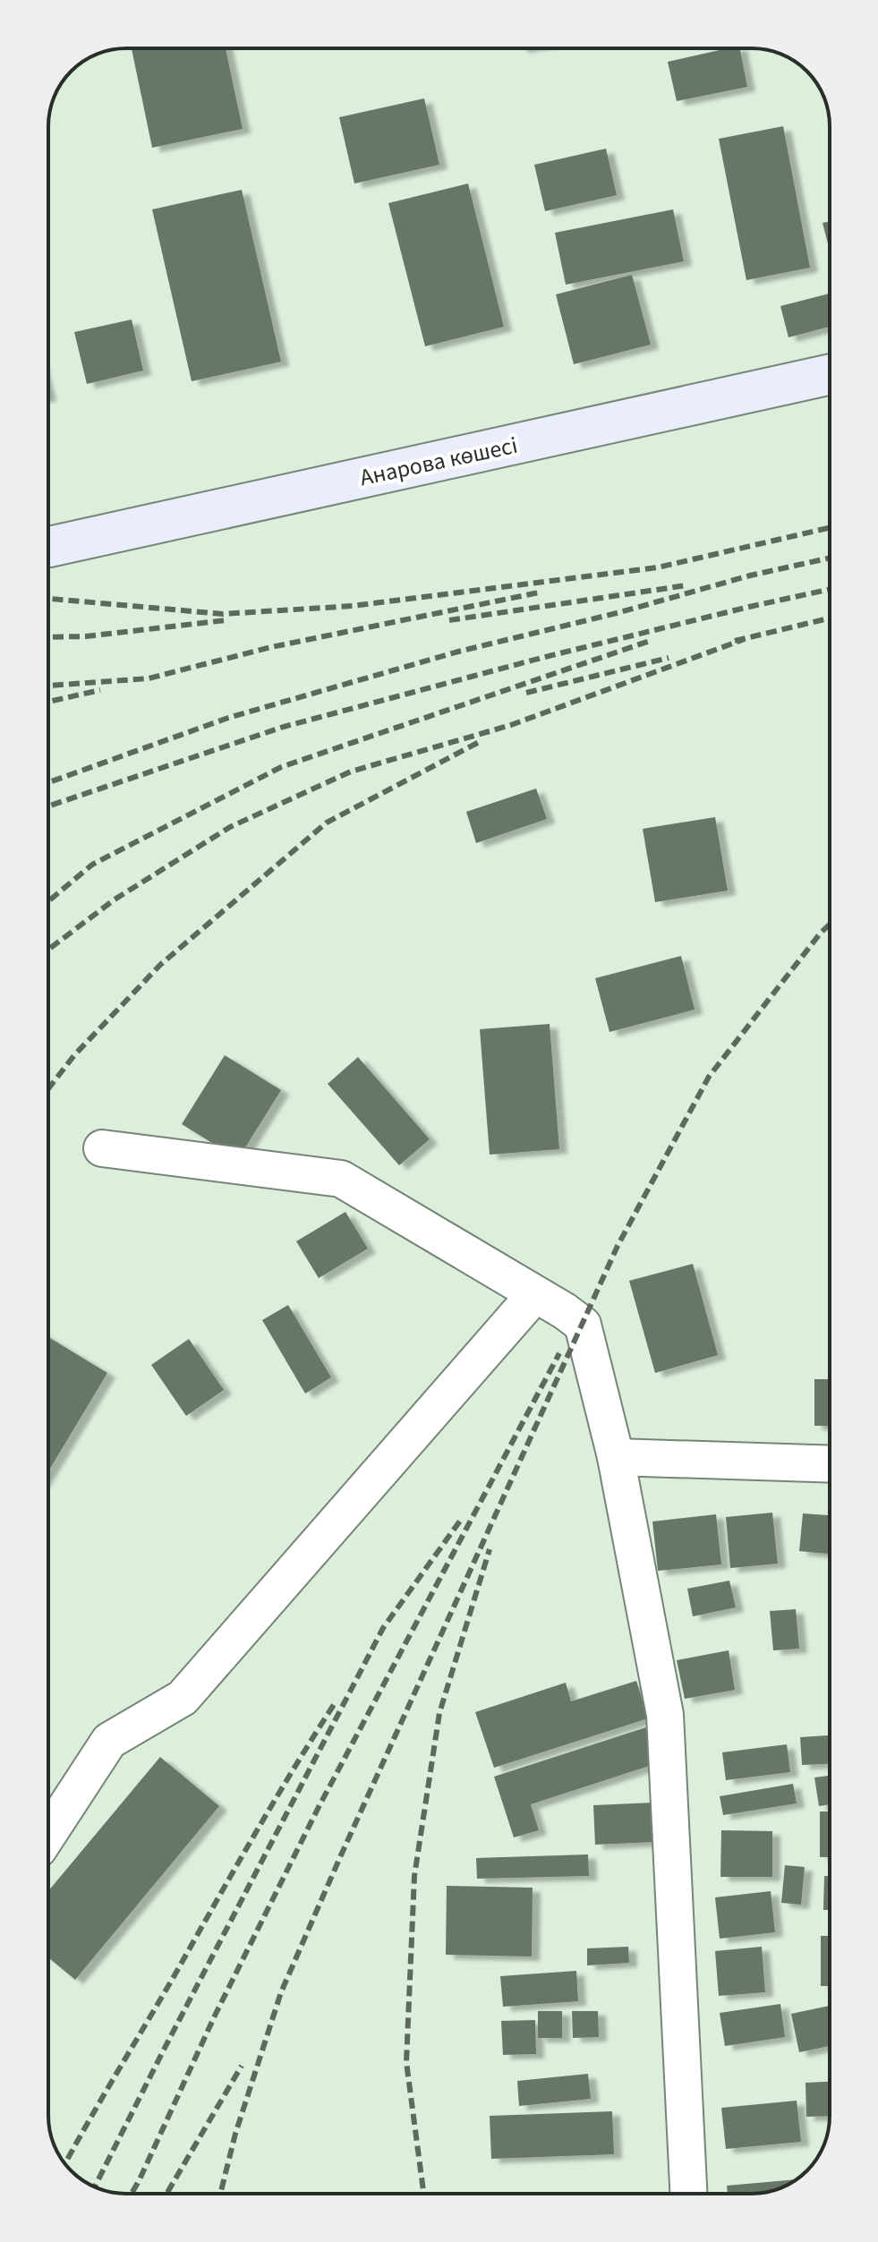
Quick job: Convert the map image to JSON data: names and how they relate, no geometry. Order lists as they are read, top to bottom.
{
  "streets": {
    "street": ["Анарова көшесі"]
  }
}
